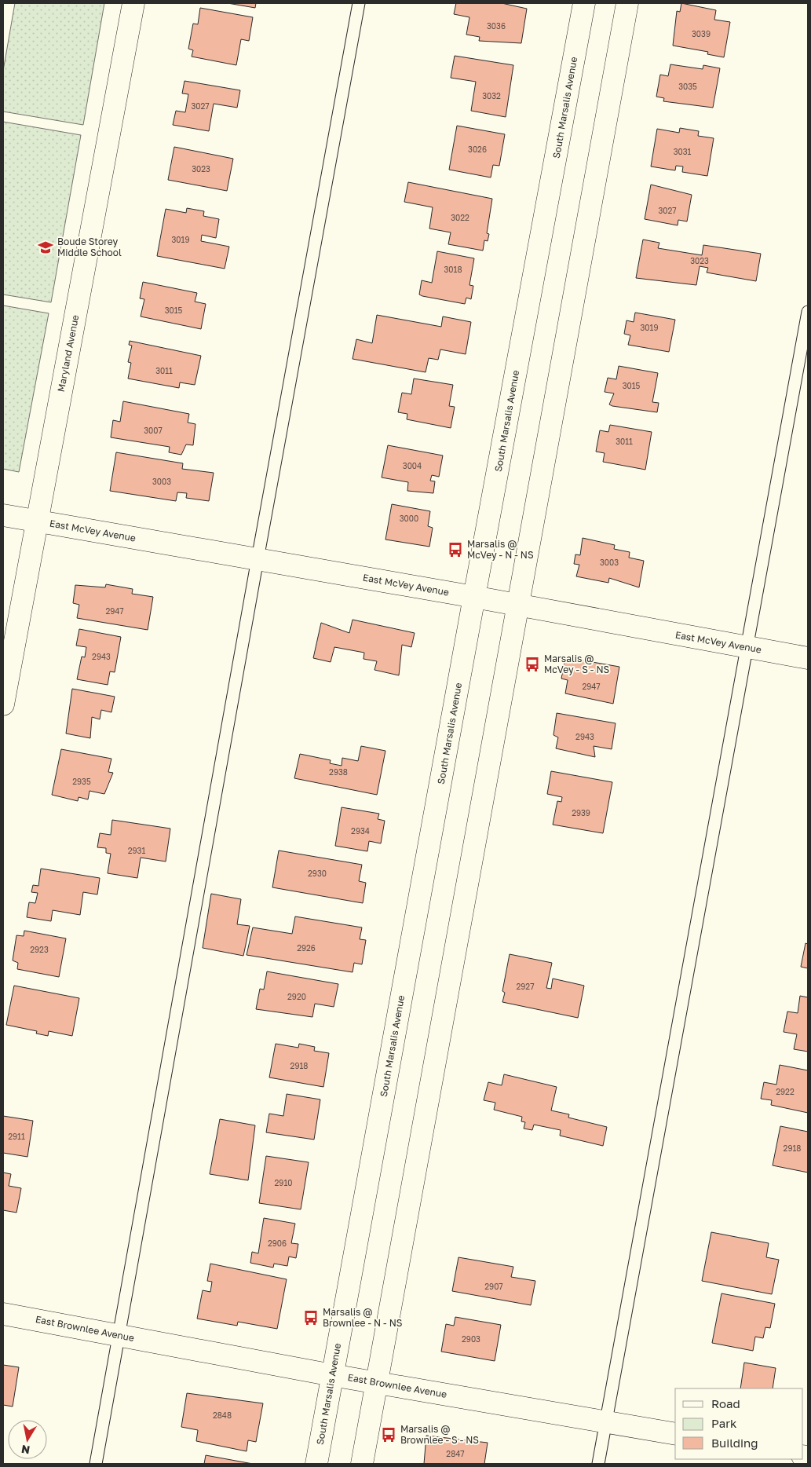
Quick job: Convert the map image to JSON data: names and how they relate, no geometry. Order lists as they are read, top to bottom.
{
  "streets": {
    "main road": [
      "South Marsalis Avenue",
      "Maryland Avenue",
      "East McVey Avenue",
      "East Brownlee Avenue"
    ]
  },
  "crossings": [
    ["South Marsalis Avenue", "East McVey Avenue"],
    ["South Marsalis Avenue", "East Brownlee Avenue"],
    ["Maryland Avenue", "East McVey Avenue"]
  ],
  "places": {
    "school or university": ["Boude Storey Middle School"],
    "bus stop": [
      "Marsalis @ McVey - N - NS",
      "Marsalis @ McVey - S - NS",
      "Marsalis @ Brownlee - N - NS",
      "Marsalis @ Brownlee - S - NS"
    ]
  },
  "house_numbers": [
    "3036",
    "3039",
    "3035",
    "3032",
    "3027",
    "3026",
    "3031",
    "3023",
    "3027",
    "3022",
    "3019",
    "3023",
    "3018",
    "3015",
    "3019",
    "3011",
    "3015",
    "3007",
    "3011",
    "3004",
    "3003",
    "3000",
    "3003",
    "2947",
    "2943",
    "2947",
    "2943",
    "2938",
    "2935",
    "2939",
    "2934",
    "2931",
    "2930",
    "2926",
    "2923",
    "2927",
    "2920",
    "2918",
    "2922",
    "2911",
    "2918",
    "2910",
    "2906",
    "2907",
    "2903",
    "2848",
    "2847"
  ],
  "legend": ["Road", "Park", "Building"],
  "north": "bottom"
}
